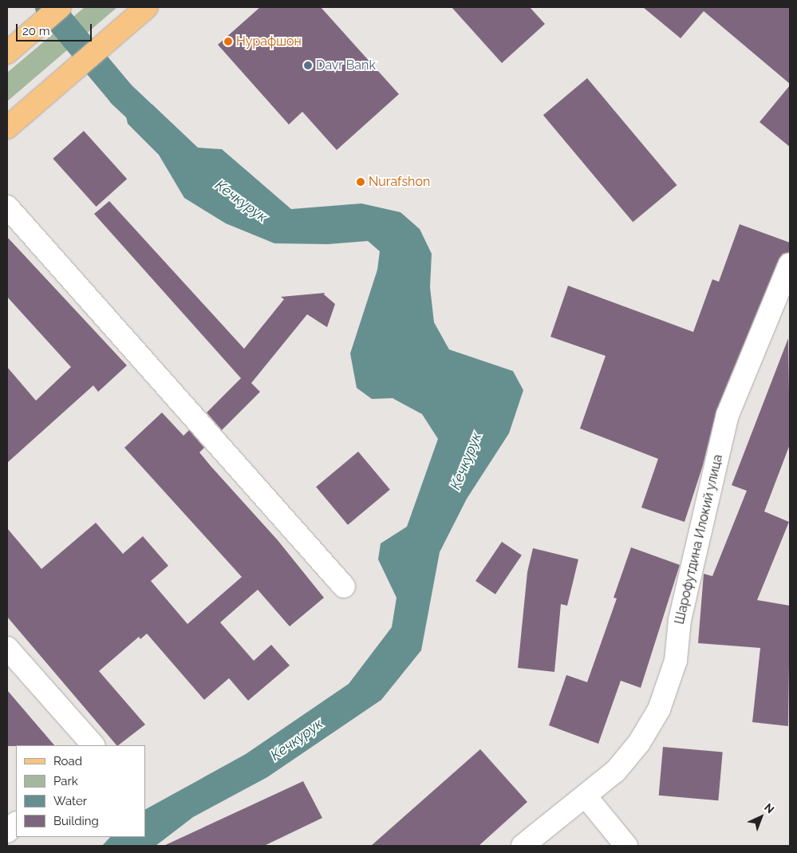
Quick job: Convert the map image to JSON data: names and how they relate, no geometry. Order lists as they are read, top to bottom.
{
  "streets": {
    "street": ["Шарофутдина Илокий улица"]
  },
  "water": ["Кечкурук"],
  "places": ["Нурафшон", "Davr Bank", "Nurafshon"],
  "legend": [
    "Road",
    "Park",
    "Water",
    "Building"
  ],
  "scale_bar": "20 m",
  "north": "top right"
}
